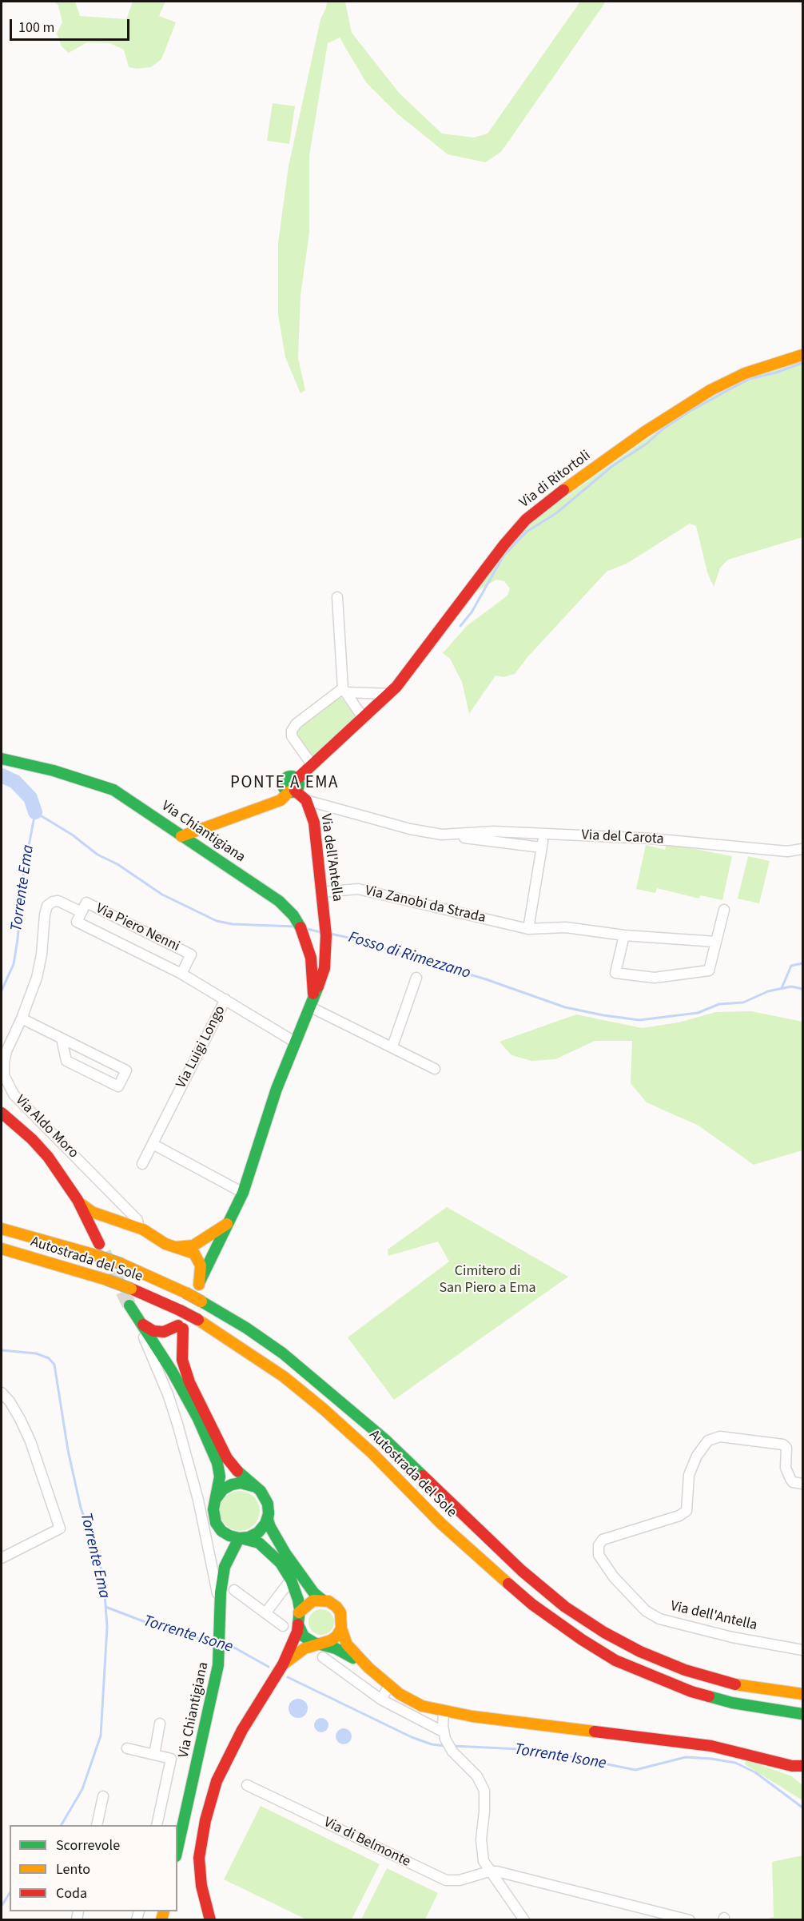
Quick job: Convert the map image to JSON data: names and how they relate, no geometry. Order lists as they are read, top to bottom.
{
  "streets": {
    "main road": [
      "Via di Ritortoli",
      "Via Chiantigiana",
      "Via dell'Antella",
      "Autostrada del Sole"
    ],
    "street": [
      "Via del Carota",
      "Via Zanobi da Strada",
      "Via Piero Nenni",
      "Via Luigi Longo",
      "Via Aldo Moro",
      "Via di Belmonte"
    ]
  },
  "crossings": [
    ["Via di Ritortoli", "Via dell'Antella"],
    ["Via Chiantigiana", "Via dell'Antella"],
    ["Via Chiantigiana", "Via Luigi Longo"],
    ["Via Chiantigiana", "Via Aldo Moro"],
    ["Via del Carota", "Via dell'Antella"],
    ["Via dell'Antella", "Via Zanobi da Strada"],
    ["Via Piero Nenni", "Via Luigi Longo"],
    ["Via Piero Nenni", "Via Aldo Moro"]
  ],
  "districts": ["PONTE A EMA"],
  "water": ["Torrente Ema", "Fosso di Rimezzano", "Torrente Isone"],
  "parks": ["Cimitero di San Piero a Ema"],
  "legend": ["Scorrevole", "Lento", "Coda"],
  "scale_bar": "100 m"
}
